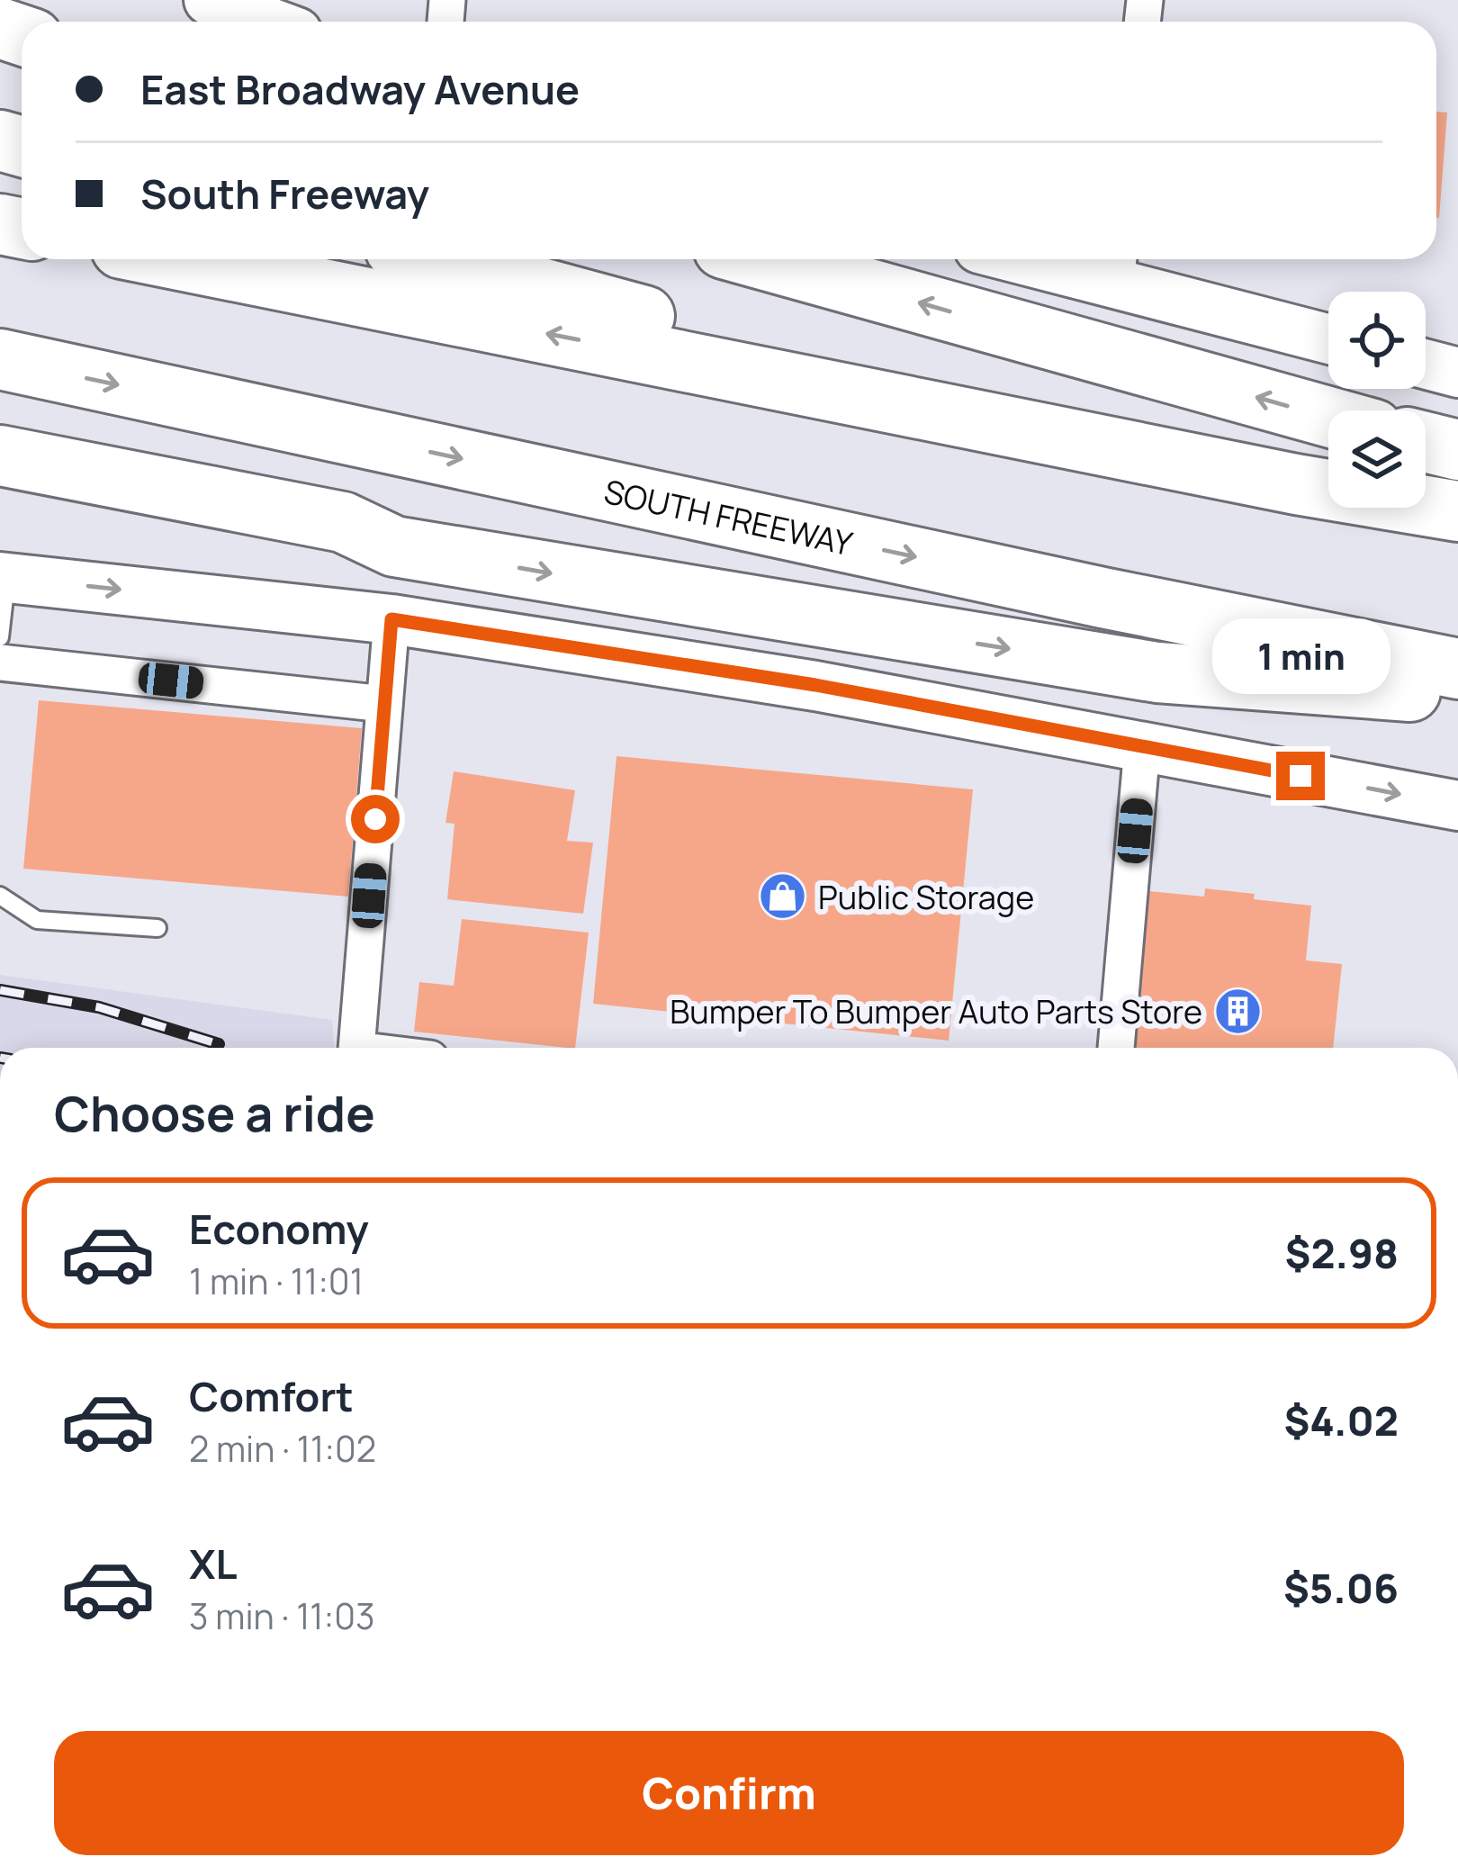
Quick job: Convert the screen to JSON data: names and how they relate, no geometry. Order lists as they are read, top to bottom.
{
  "streets": {
    "highway": ["SOUTH FREEWAY"]
  },
  "places": {
    "shop": ["Public Storage"],
    "building": ["Bumper To Bumper Auto Parts Store"]
  },
  "page": {
    "banner": ["East Broadway Avenue", "South Freeway"],
    "bubble": "1 min",
    "heading": "Choose a ride",
    "list": [
      {
        "name": "Economy",
        "note": "1 min · 11:01",
        "value": "$2.98"
      },
      {
        "name": "Comfort",
        "note": "2 min · 11:02",
        "value": "$4.02"
      },
      {
        "name": "XL",
        "note": "3 min · 11:03",
        "value": "$5.06"
      }
    ],
    "buttons": "Confirm"
  }
}
